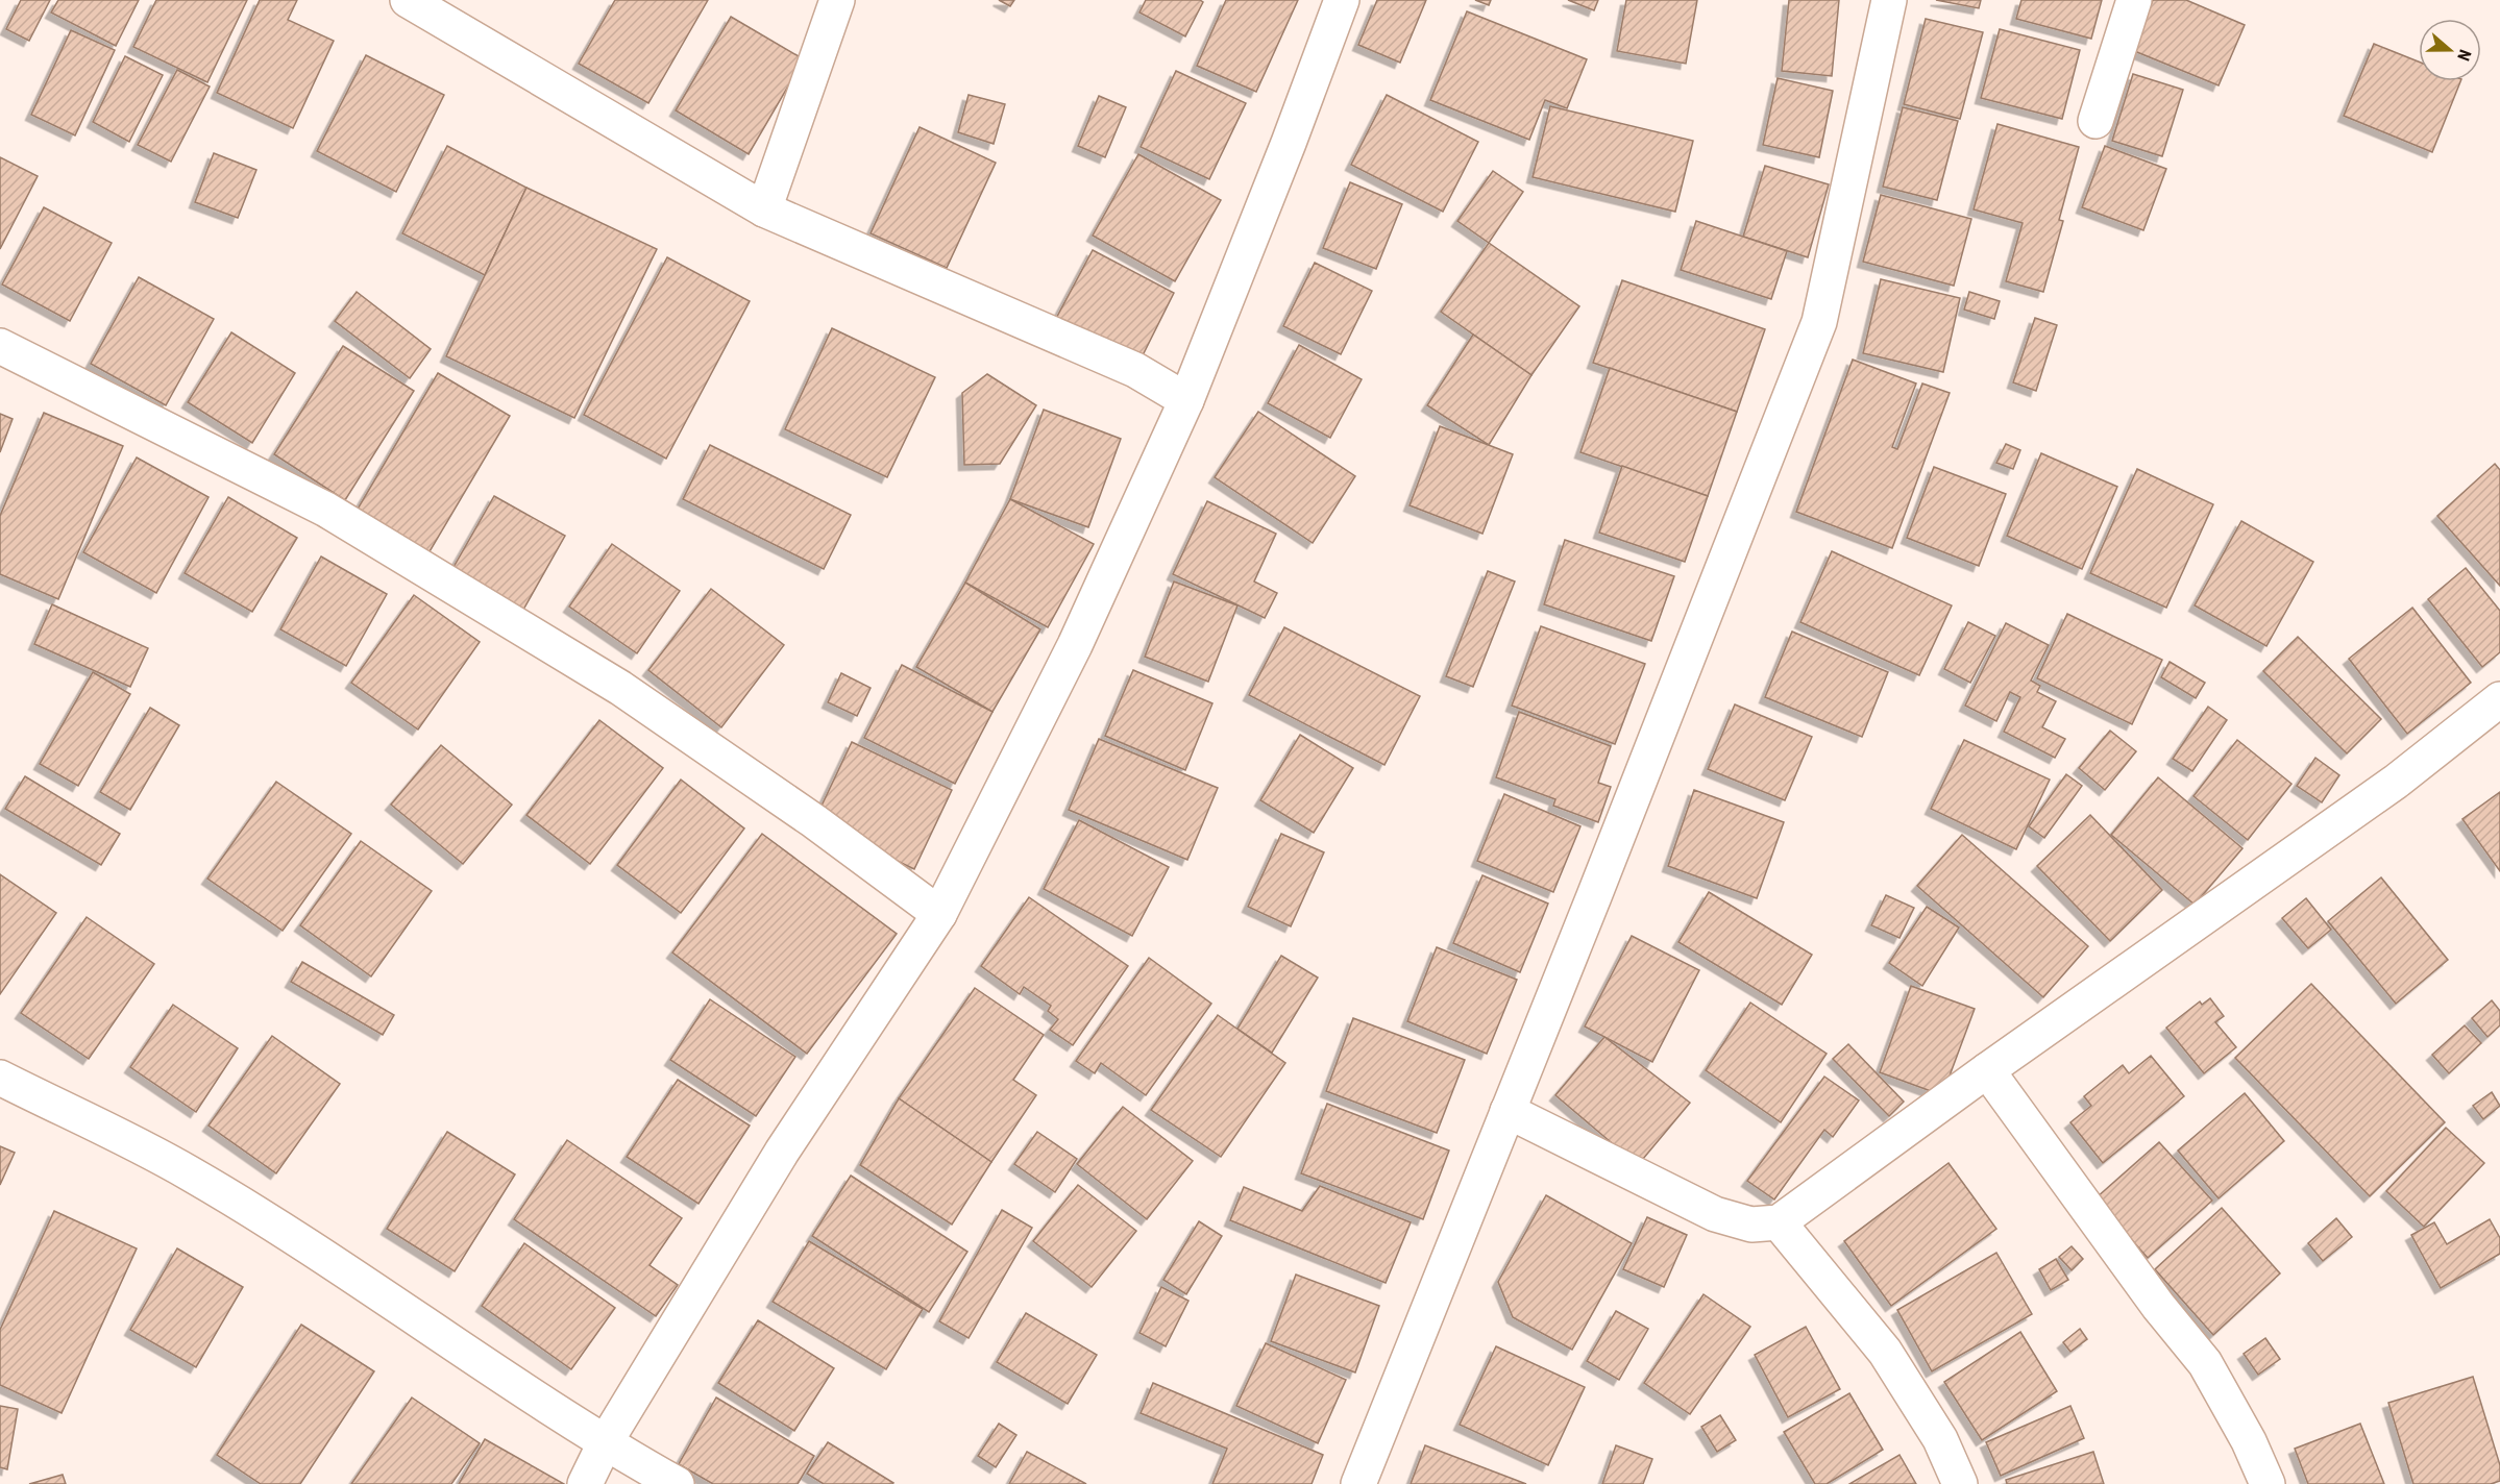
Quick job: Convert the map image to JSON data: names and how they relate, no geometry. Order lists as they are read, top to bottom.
{
  "north": "right"
}
